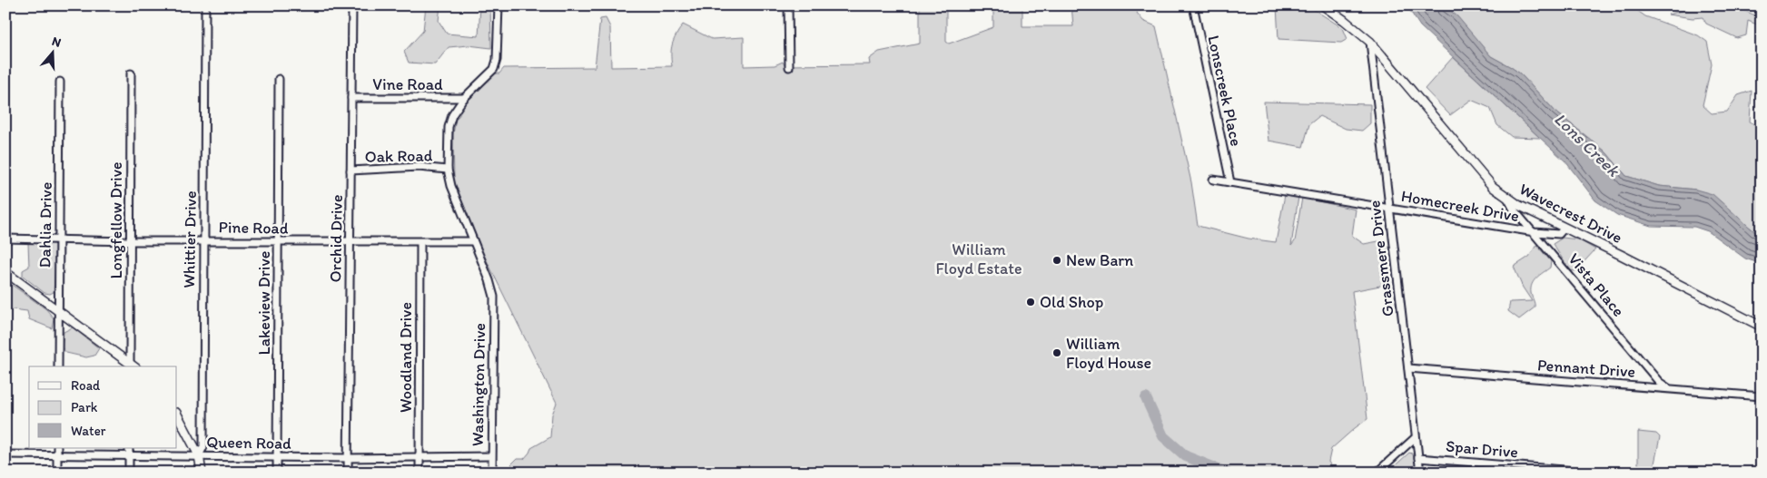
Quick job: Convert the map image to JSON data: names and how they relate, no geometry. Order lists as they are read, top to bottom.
{
  "streets": {
    "street": [
      "Vine Road",
      "Lonscreek Place",
      "Oak Road",
      "Homecreek Drive",
      "Wavecrest Drive",
      "Longfellow Drive",
      "Dahlia Drive",
      "Pine Road",
      "Orchid Drive",
      "Whittier Drive",
      "Grassmere Drive",
      "Vista Place",
      "Lakeview Drive",
      "Woodland Drive",
      "Pennant Drive",
      "Washington Drive",
      "Queen Road",
      "Spar Drive"
    ]
  },
  "crossings": [
    ["Vine Road", "Orchid Drive"],
    ["Vine Road", "Washington Drive"],
    ["Lonscreek Place", "Homecreek Drive"],
    ["Oak Road", "Orchid Drive"],
    ["Oak Road", "Washington Drive"],
    ["Homecreek Drive", "Wavecrest Drive"],
    ["Homecreek Drive", "Grassmere Drive"],
    ["Homecreek Drive", "Vista Place"],
    ["Wavecrest Drive", "Grassmere Drive"],
    ["Wavecrest Drive", "Vista Place"],
    ["Longfellow Drive", "Pine Road"],
    ["Dahlia Drive", "Pine Road"],
    ["Pine Road", "Orchid Drive"],
    ["Pine Road", "Whittier Drive"],
    ["Pine Road", "Lakeview Drive"],
    ["Pine Road", "Woodland Drive"],
    ["Pine Road", "Washington Drive"],
    ["Orchid Drive", "Queen Road"],
    ["Whittier Drive", "Queen Road"],
    ["Grassmere Drive", "Pennant Drive"],
    ["Grassmere Drive", "Spar Drive"],
    ["Vista Place", "Pennant Drive"],
    ["Lakeview Drive", "Queen Road"],
    ["Woodland Drive", "Queen Road"],
    ["Washington Drive", "Queen Road"]
  ],
  "water": ["Lons Creek"],
  "parks": ["William Floyd Estate"],
  "places": ["New Barn", "Old Shop", "William Floyd House"],
  "legend": ["Road", "Park", "Water"],
  "north": "top"
}
